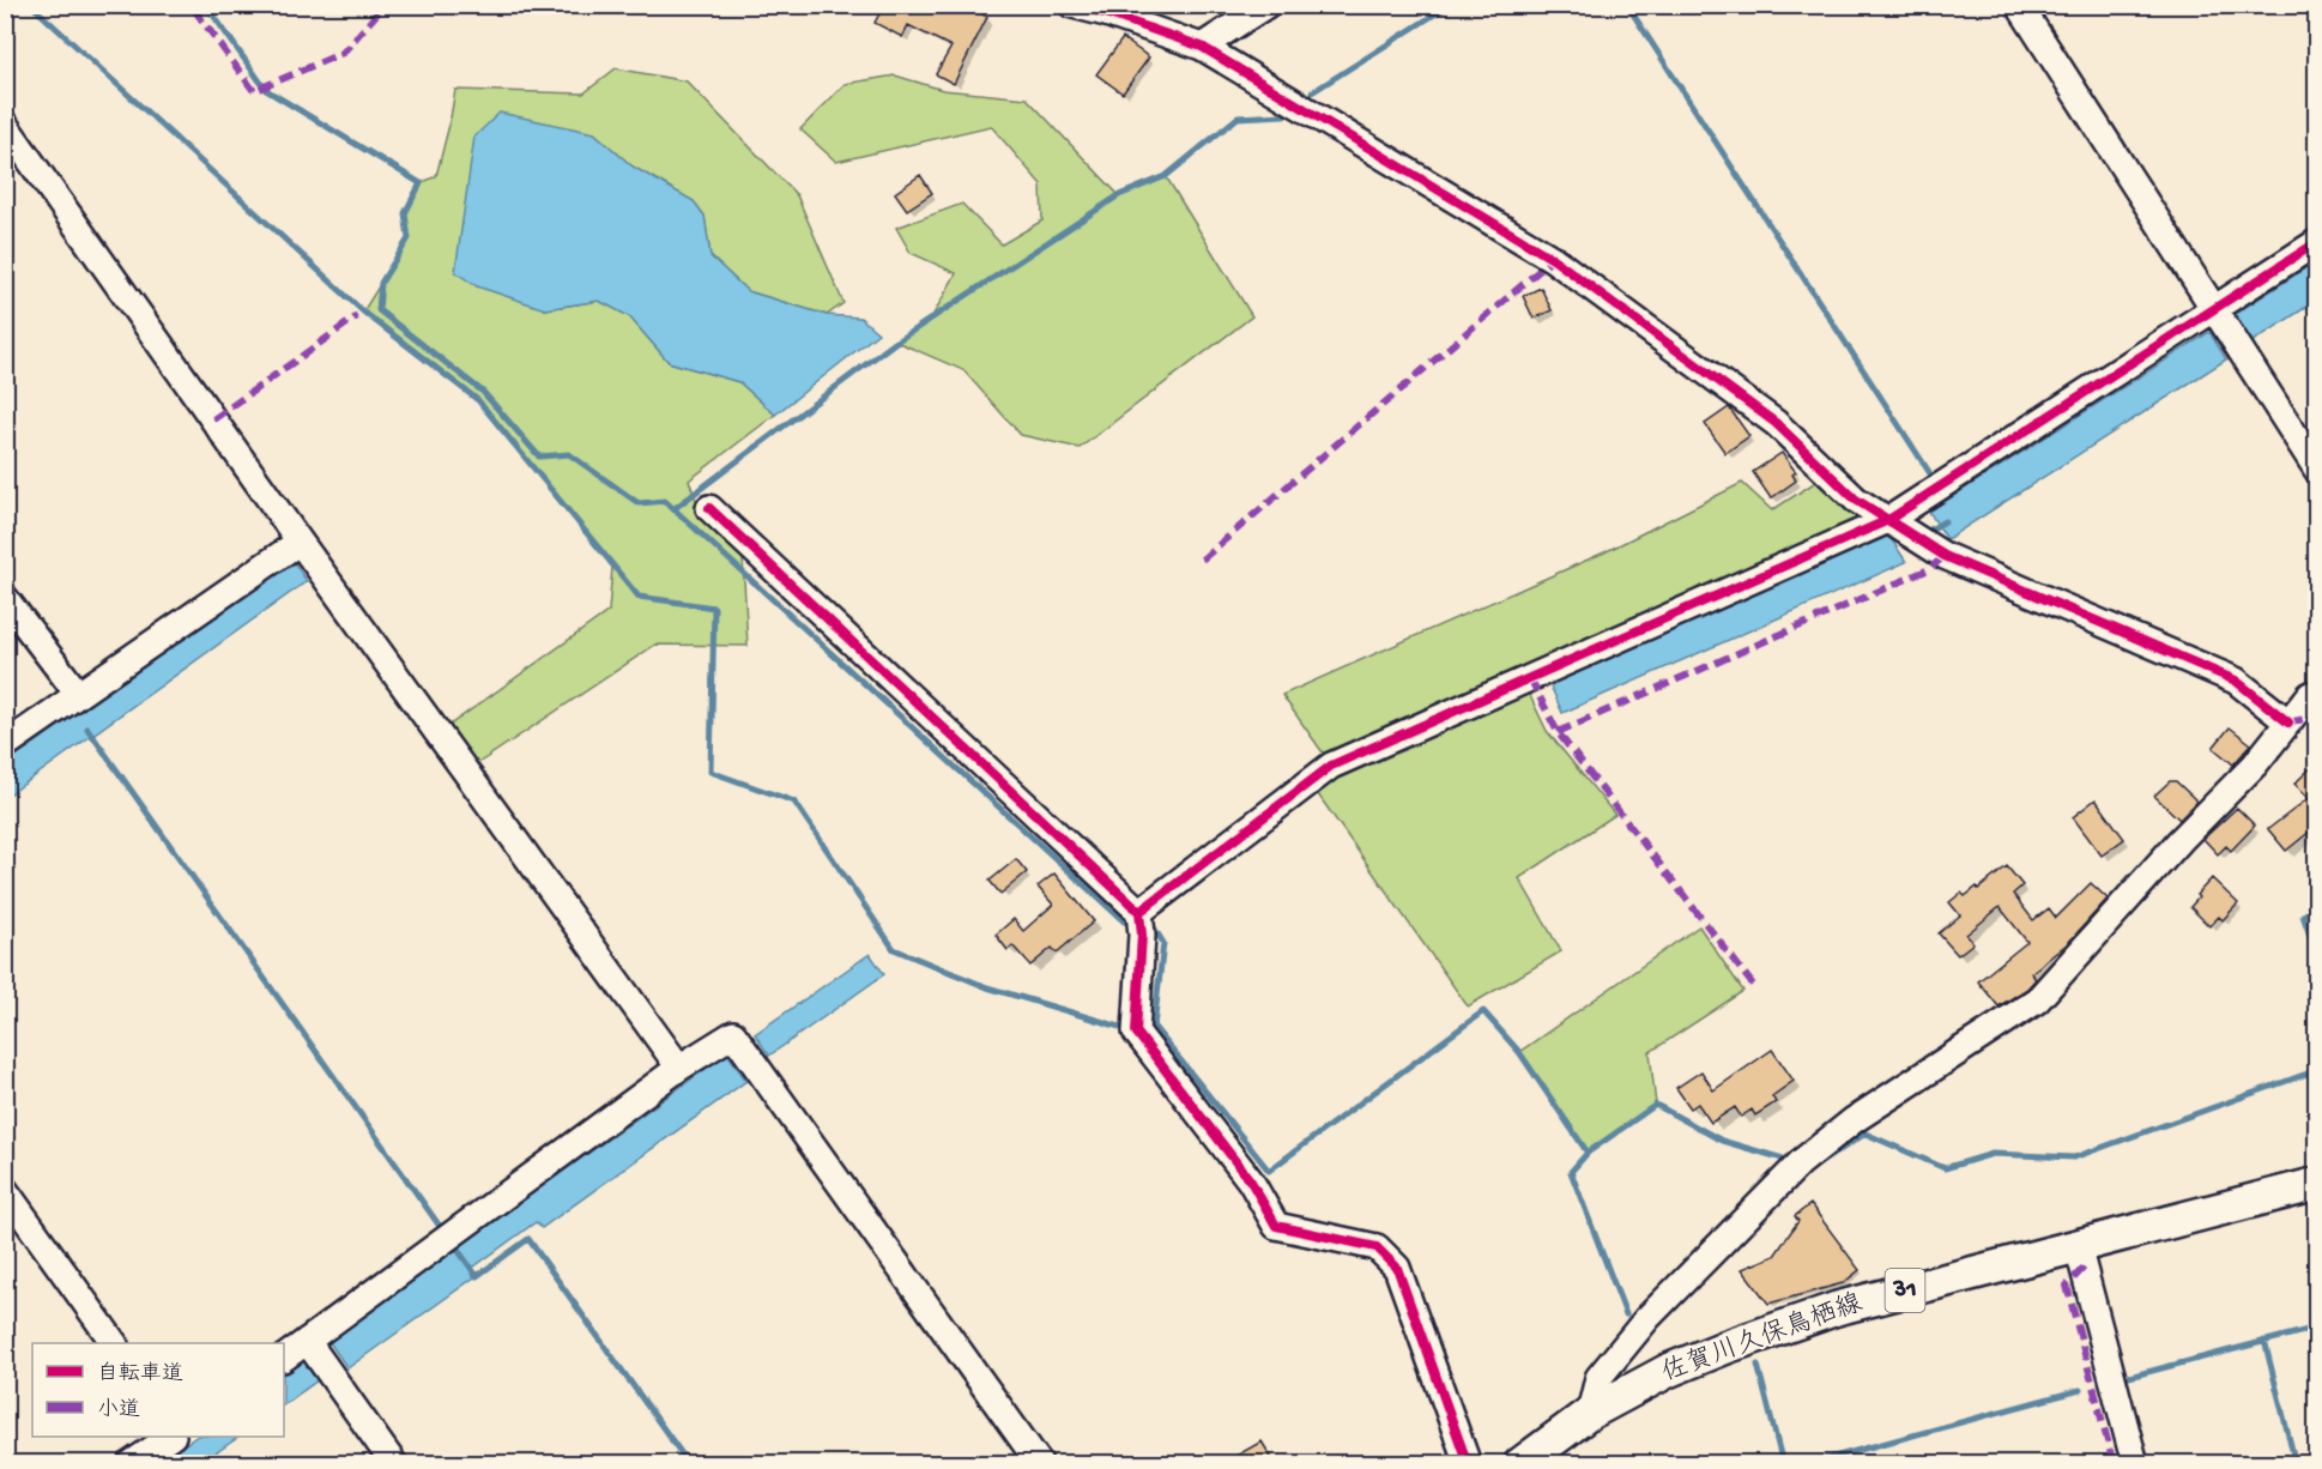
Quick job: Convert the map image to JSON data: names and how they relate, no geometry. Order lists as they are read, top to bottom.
{
  "streets": {
    "main road": ["31", "佐賀川久保鳥栖線"]
  },
  "legend": ["自転車道", "小道"]
}
